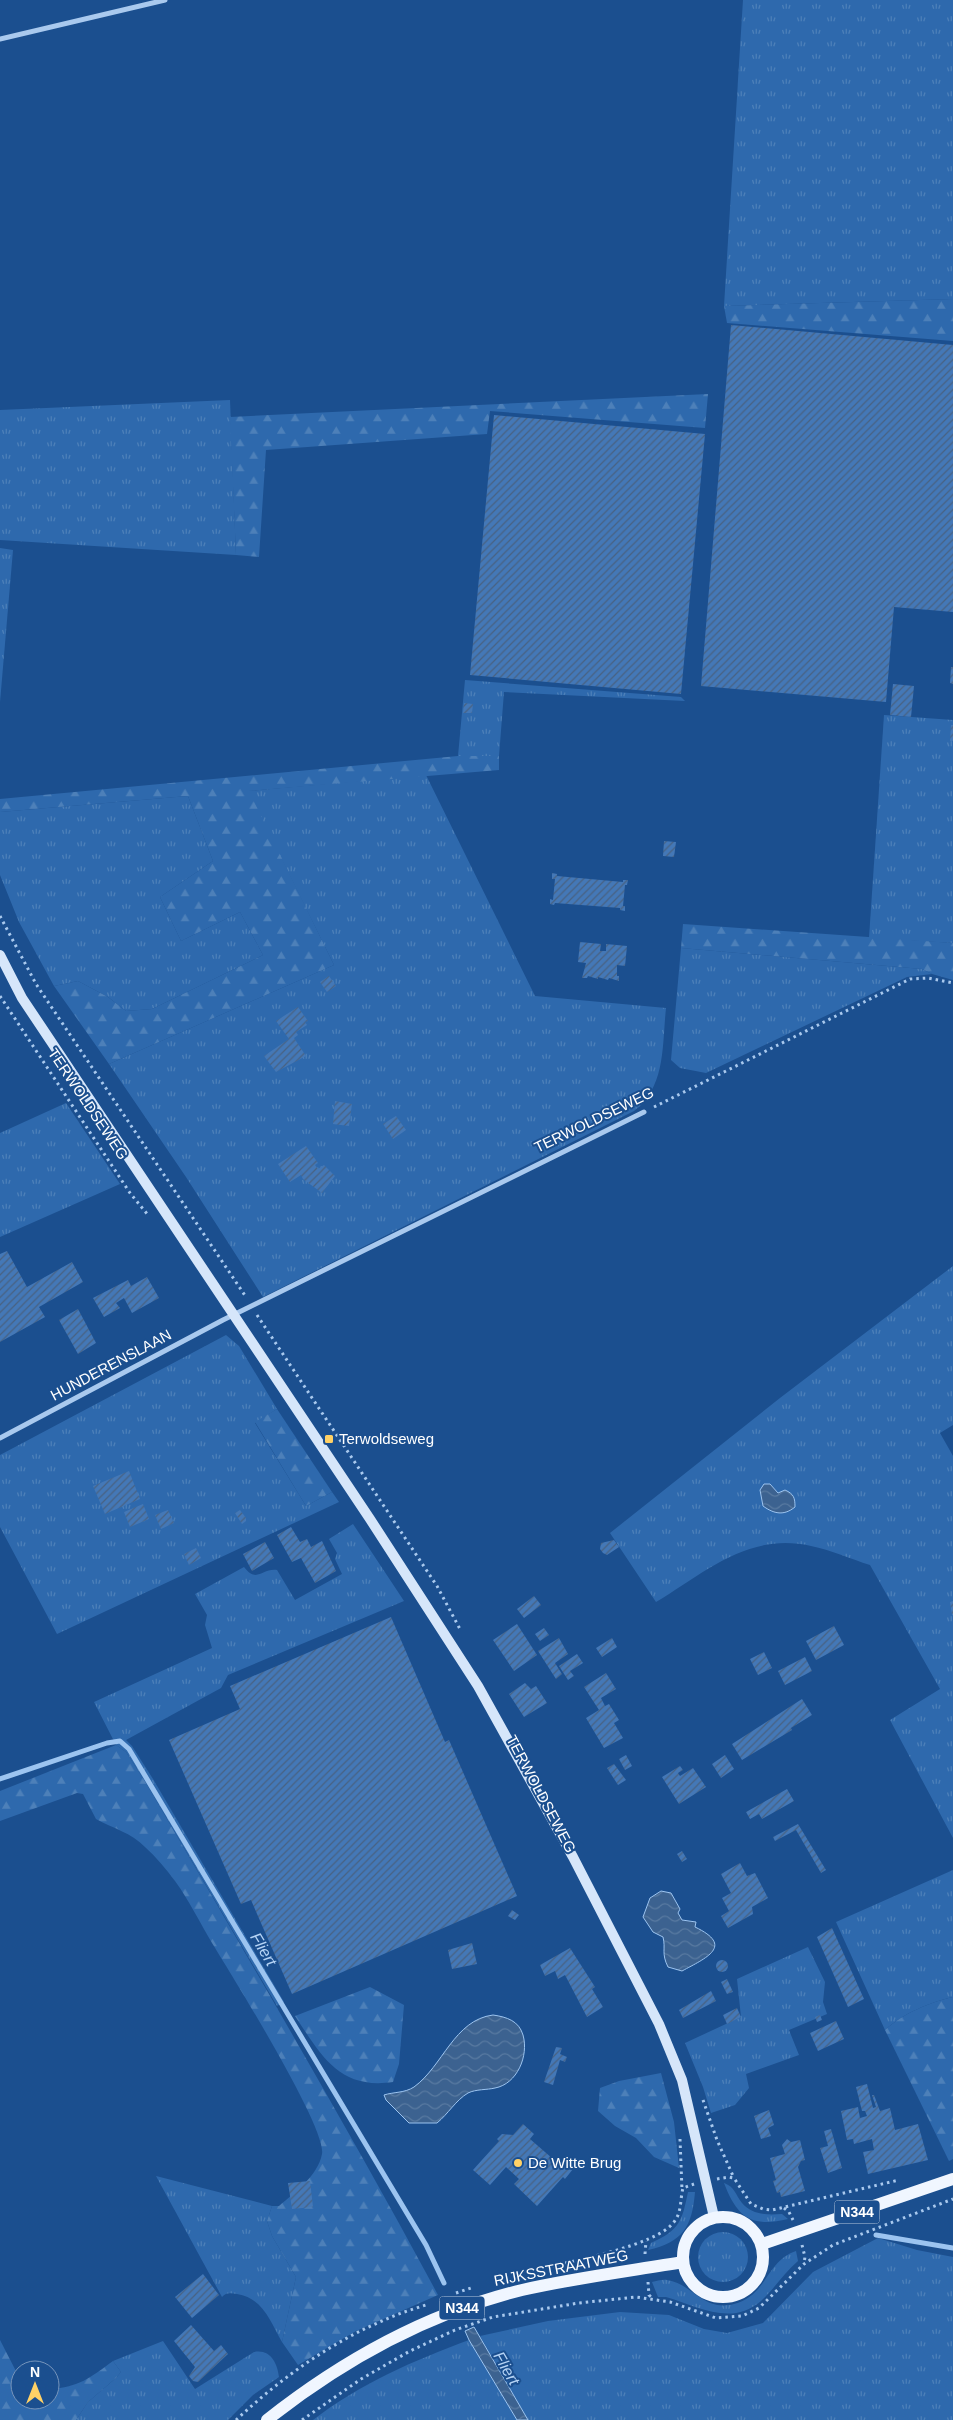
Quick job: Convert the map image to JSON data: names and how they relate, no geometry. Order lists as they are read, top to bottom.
{
  "streets": {
    "main road": ["TERWOLDSEWEG", "N344", "RIJKSSTRAATWEG"],
    "street": ["HUNDERENSLAAN"]
  },
  "crossings": [
    ["TERWOLDSEWEG", "HUNDERENSLAAN"],
    ["TERWOLDSEWEG", "N344"],
    ["TERWOLDSEWEG", "RIJKSSTRAATWEG"],
    ["N344", "RIJKSSTRAATWEG"]
  ],
  "water": ["Fliert"],
  "places": {
    "transit": ["Terwoldseweg"],
    "other": ["De Witte Brug"]
  },
  "north": "top"
}
